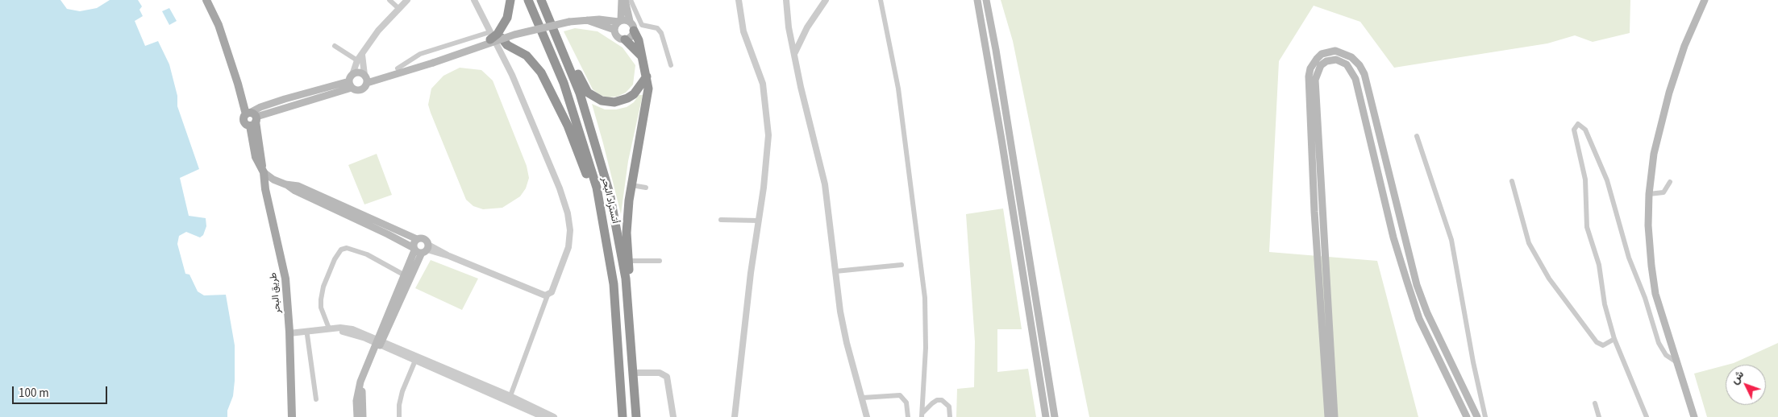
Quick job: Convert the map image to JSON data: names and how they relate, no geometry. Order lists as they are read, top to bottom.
{
  "streets": {
    "highway": ["أتستراد البحر"],
    "main road": ["طريق البحر"]
  },
  "scale_bar": "100 m",
  "north": "top left"
}
